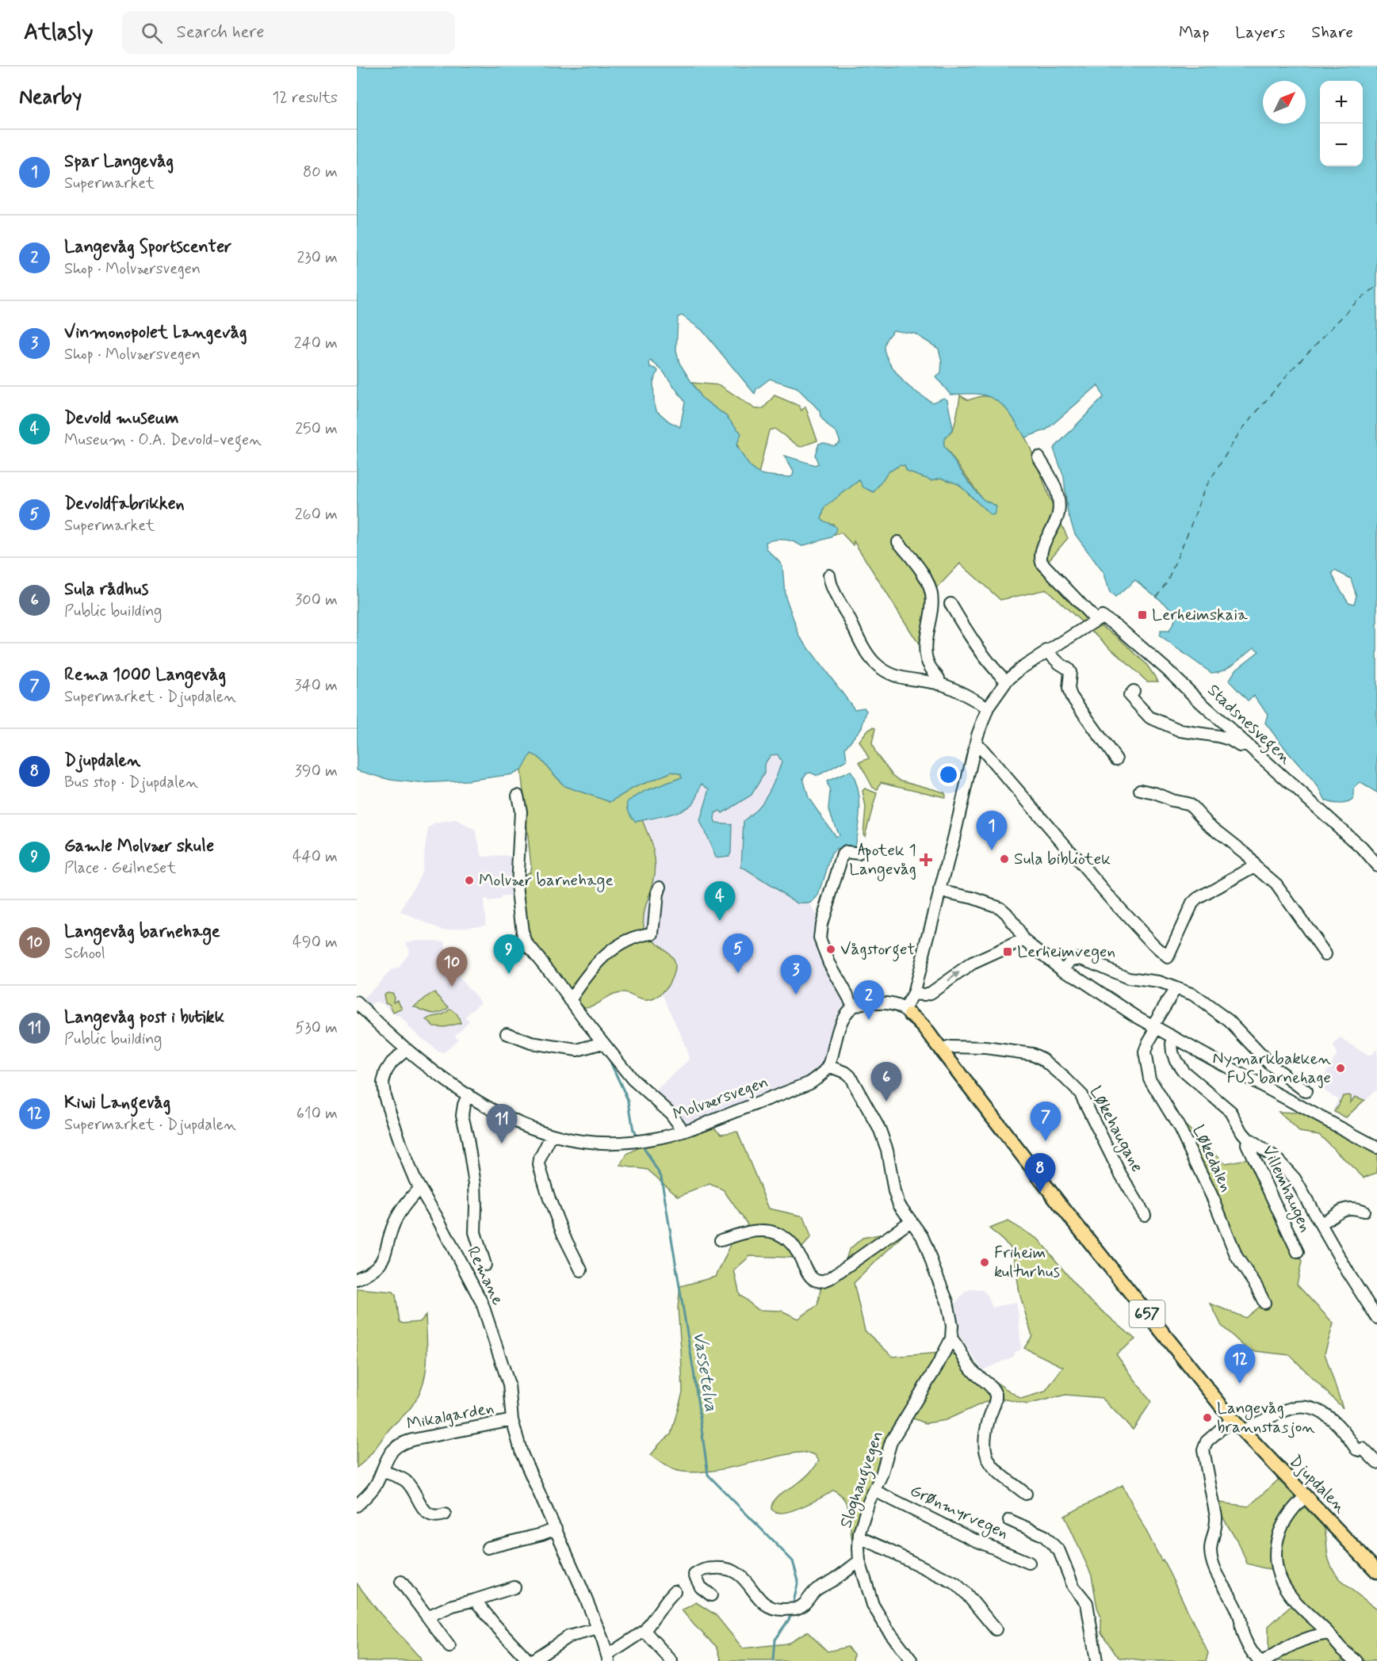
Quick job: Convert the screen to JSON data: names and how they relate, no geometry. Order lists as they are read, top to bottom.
{
  "streets": {
    "main road": ["657", "Djupdalen"],
    "street": [
      "Stadsnesvegen",
      "Molværsvegen",
      "Løkehaugane",
      "Løkedalen",
      "Villemhaugen",
      "Remane",
      "Mikalgarden",
      "Sloghaugvegen",
      "Grønmyrvegen"
    ]
  },
  "crossings": [
    ["Molværsvegen", "Remane"],
    ["Løkehaugane", "Djupdalen"],
    ["Remane", "Mikalgarden"],
    ["Sloghaugvegen", "Grønmyrvegen"]
  ],
  "water": ["Vassetelva"],
  "places": {
    "transit": ["Lerheimskaia", "Lerheimvegen"],
    "other": [
      "Sula bibliotek",
      "Molvær barnehage",
      "Vågstorget",
      "Nymarkbakken FUS barnehage",
      "Friheim kulturhus",
      "Langevåg brannstasjon"
    ],
    "health": ["Apotek 1 Langevåg"]
  },
  "north": "top right",
  "page": {
    "header": "Atlasly",
    "search": "Search here",
    "nav": ["Map", "Layers", "Share"],
    "heading": ["Nearby", "12 results"],
    "map_buttons": ["+", "−"],
    "list": [
      {
        "mark": "1",
        "name": "Spar Langevåg",
        "note": "Supermarket",
        "value": "80 m"
      },
      {
        "mark": "2",
        "name": "Langevåg Sportscenter",
        "note": "Shop · Molværsvegen",
        "value": "230 m"
      },
      {
        "mark": "3",
        "name": "Vinmonopolet Langevåg",
        "note": "Shop · Molværsvegen",
        "value": "240 m"
      },
      {
        "mark": "4",
        "name": "Devold museum",
        "note": "Museum · O.A. Devold-vegen",
        "value": "250 m"
      },
      {
        "mark": "5",
        "name": "Devoldfabrikken",
        "note": "Supermarket",
        "value": "260 m"
      },
      {
        "mark": "6",
        "name": "Sula rådhus",
        "note": "Public building",
        "value": "300 m"
      },
      {
        "mark": "7",
        "name": "Rema 1000 Langevåg",
        "note": "Supermarket · Djupdalen",
        "value": "340 m"
      },
      {
        "mark": "8",
        "name": "Djupdalen",
        "note": "Bus stop · Djupdalen",
        "value": "390 m"
      },
      {
        "mark": "9",
        "name": "Gamle Molvær skule",
        "note": "Place · Geilneset",
        "value": "440 m"
      },
      {
        "mark": "10",
        "name": "Langevåg barnehage",
        "note": "School",
        "value": "490 m"
      },
      {
        "mark": "11",
        "name": "Langevåg post i butikk",
        "note": "Public building",
        "value": "530 m"
      },
      {
        "mark": "12",
        "name": "Kiwi Langevåg",
        "note": "Supermarket · Djupdalen",
        "value": "610 m"
      }
    ],
    "pins": [
      "1",
      "4",
      "5",
      "9",
      "10",
      "3",
      "2",
      "6",
      "7",
      "11",
      "8",
      "12"
    ]
  }
}
